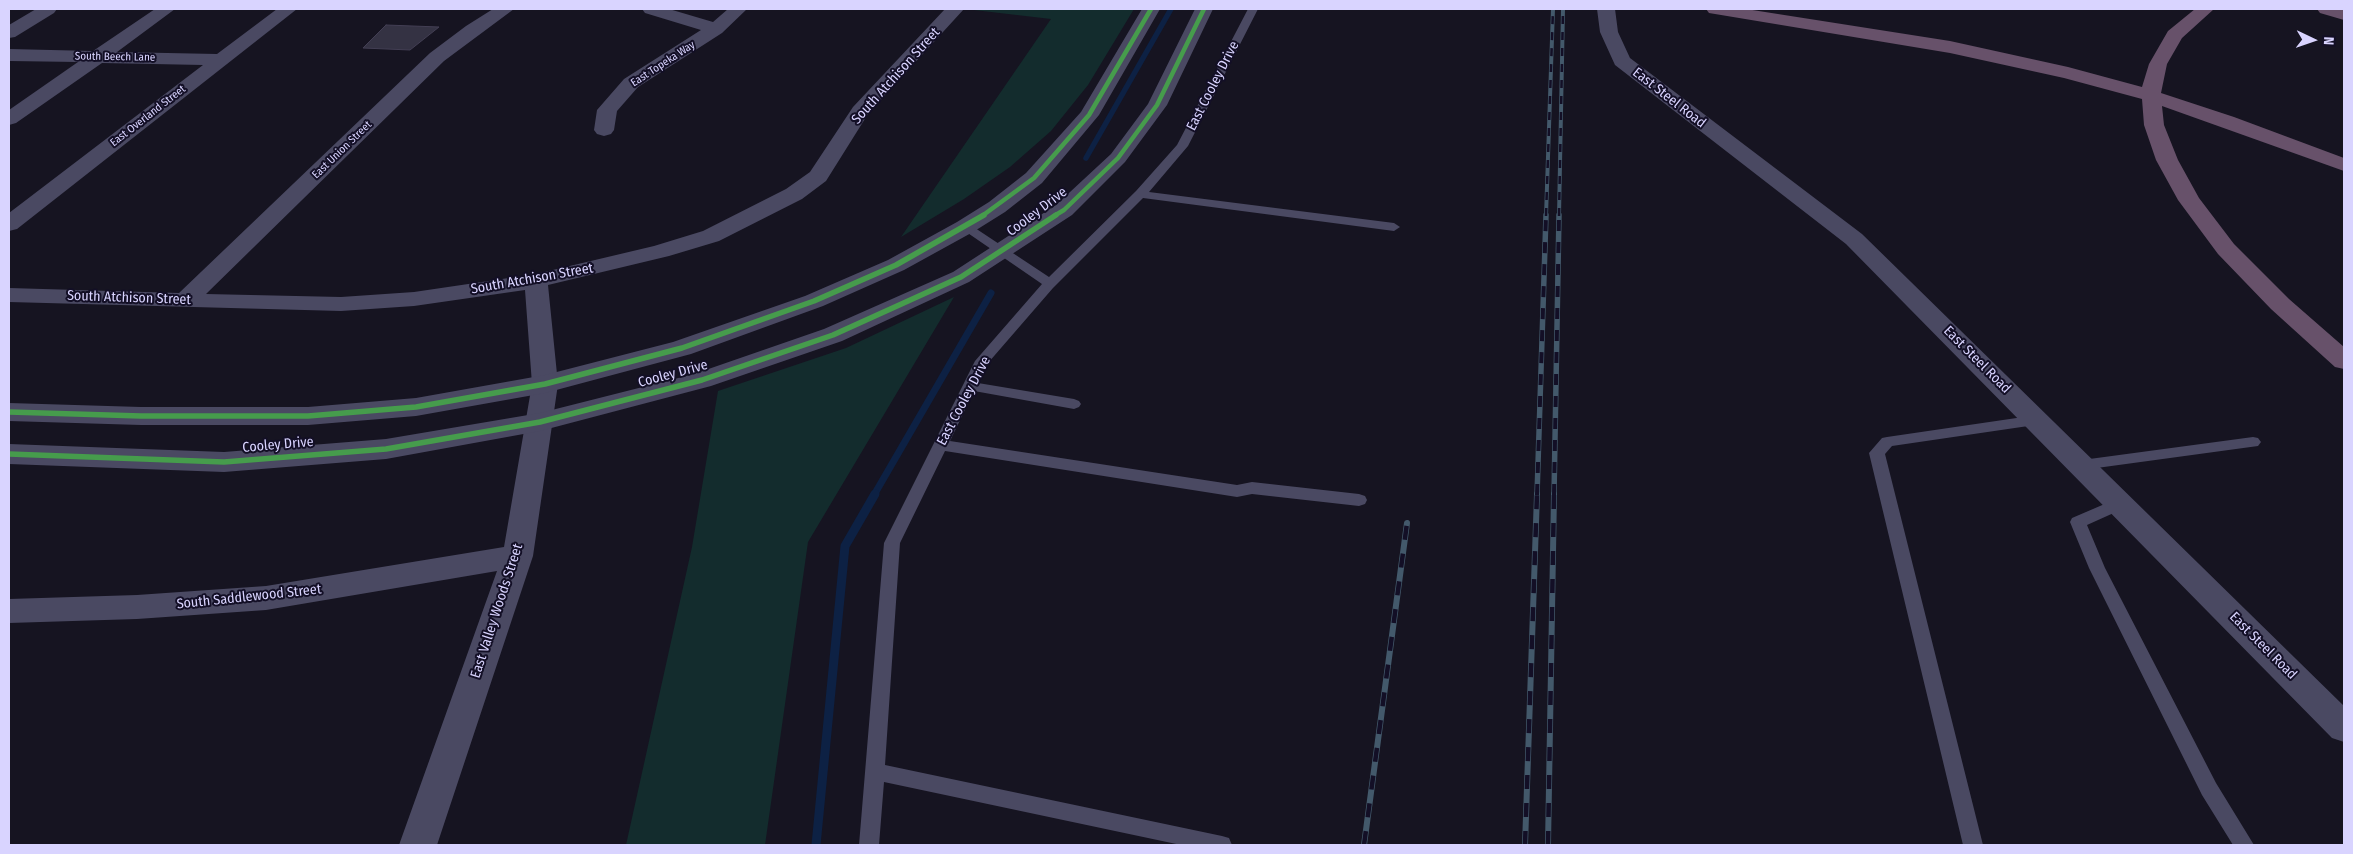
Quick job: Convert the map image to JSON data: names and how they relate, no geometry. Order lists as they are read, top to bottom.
{
  "streets": {
    "street": [
      "South Beech Lane",
      "East Topeka Way",
      "South Atchison Street",
      "East Steel Road",
      "East Overland Street",
      "East Union Street",
      "Cooley Drive",
      "South Saddlewood Street",
      "East Valley Woods Street"
    ],
    "lane": ["East Cooley Drive"]
  },
  "crossings": [
    ["South Beech Lane", "East Overland Street"],
    ["South Atchison Street", "East Union Street"],
    ["South Atchison Street", "East Valley Woods Street"],
    ["Cooley Drive", "East Valley Woods Street"],
    ["South Saddlewood Street", "East Valley Woods Street"]
  ],
  "north": "right"
}
